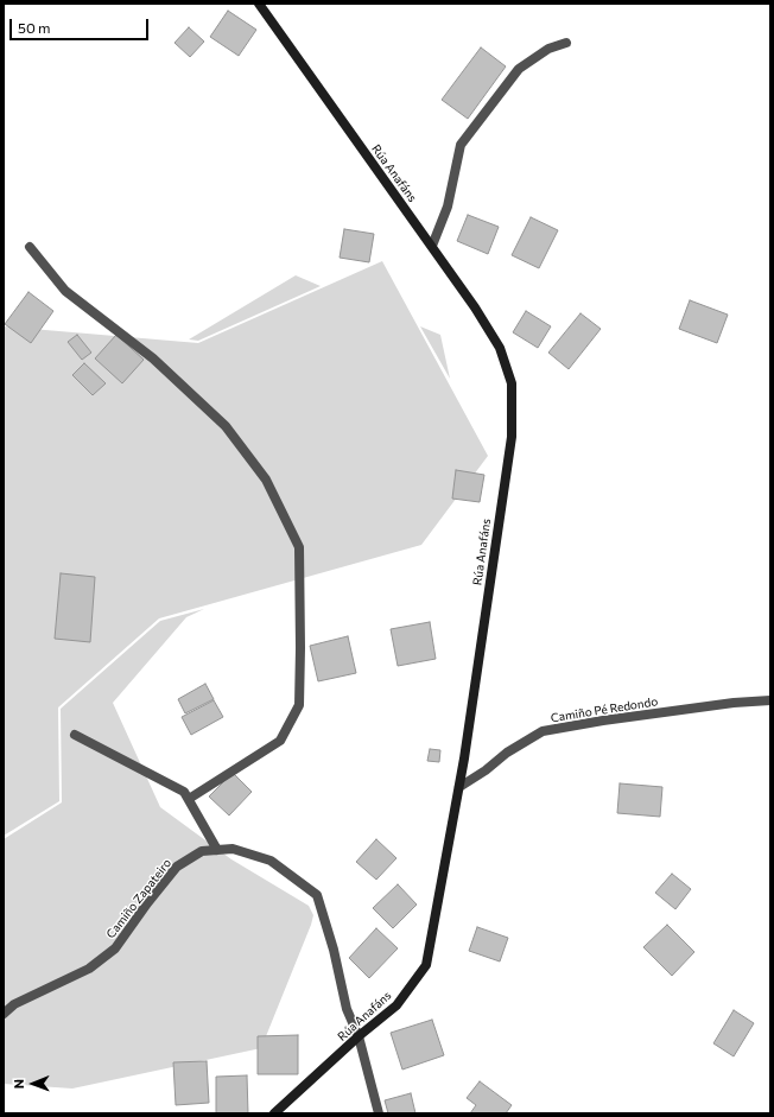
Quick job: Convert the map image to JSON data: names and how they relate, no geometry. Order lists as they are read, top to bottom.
{
  "streets": {
    "street": ["Rúa Anafáns", "Camiño Pé Redondo", "Camiño Zapateiro"]
  },
  "crossings": [
    ["Rúa Anafáns", "Camiño Pé Redondo"],
    ["Rúa Anafáns", "Camiño Zapateiro"]
  ],
  "scale_bar": "50 m",
  "north": "left"
}
